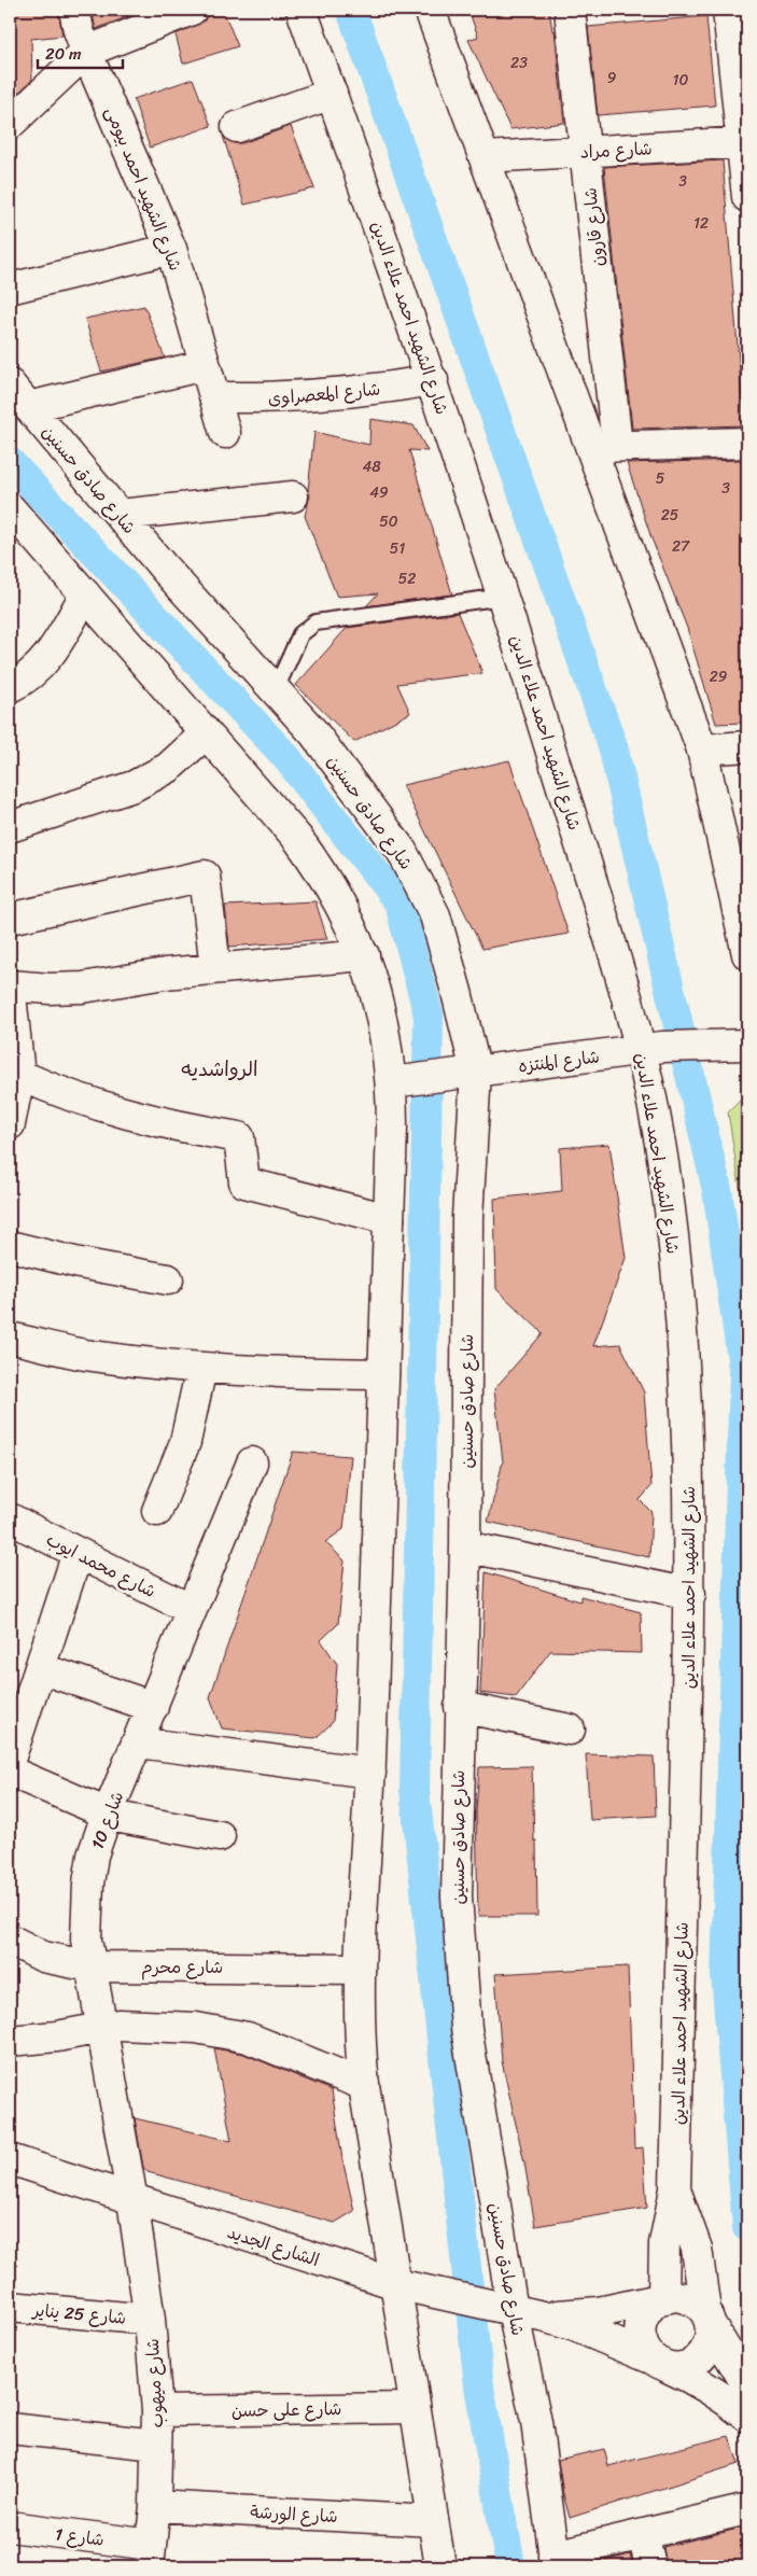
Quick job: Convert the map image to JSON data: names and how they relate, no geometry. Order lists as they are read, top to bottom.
{
  "streets": {
    "street": [
      "شارع مراد",
      "شارع الشهيد احمد بيومى",
      "شارع قارون",
      "شارع الشهيد احمد علاء الدين",
      "شارع المعصراوى",
      "شارع صادق حسنين",
      "شارع المنتزه",
      "شارع محمد ايوب",
      "شارع 10",
      "شارع محرم",
      "الشارع الجديد",
      "شارع 25 يناير",
      "شارع ميهوب",
      "شارع على حسن",
      "شارع الورشة",
      "شارع 1"
    ]
  },
  "crossings": [
    ["شارع مراد", "شارع قارون"],
    ["شارع الشهيد احمد بيومى", "شارع المعصراوى"],
    ["شارع الشهيد احمد علاء الدين", "شارع المعصراوى"],
    ["شارع الشهيد احمد علاء الدين", "شارع المنتزه"],
    ["شارع الشهيد احمد علاء الدين", "الشارع الجديد"],
    ["شارع صادق حسنين", "شارع المنتزه"],
    ["شارع صادق حسنين", "الشارع الجديد"],
    ["شارع محمد ايوب", "شارع 10"],
    ["شارع 10", "شارع محرم"],
    ["شارع 10", "الشارع الجديد"],
    ["شارع 10", "شارع ميهوب"],
    ["الشارع الجديد", "شارع ميهوب"],
    ["شارع 25 يناير", "شارع ميهوب"],
    ["شارع ميهوب", "شارع على حسن"],
    ["شارع ميهوب", "شارع الورشة"],
    ["شارع ميهوب", "شارع 1"]
  ],
  "districts": ["الرواشديه"],
  "house_numbers": [
    "23",
    "9",
    "10",
    "3",
    "12",
    "48",
    "5",
    "3",
    "49",
    "25",
    "50",
    "27",
    "51",
    "52",
    "29"
  ],
  "scale_bar": "20 m"
}
